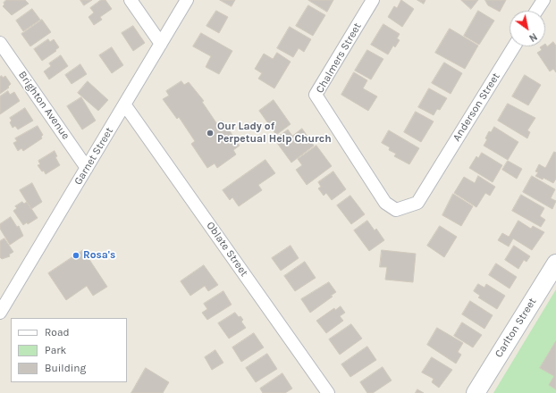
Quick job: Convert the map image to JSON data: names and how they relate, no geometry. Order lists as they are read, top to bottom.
{
  "streets": {
    "main road": ["Carlton Street"],
    "street": [
      "Chalmers Street",
      "Brighton Avenue",
      "Anderson Street",
      "Garnet Street",
      "Oblate Street"
    ]
  },
  "crossings": [
    ["Chalmers Street", "Anderson Street"],
    ["Brighton Avenue", "Garnet Street"],
    ["Garnet Street", "Oblate Street"]
  ],
  "places": ["Our Lady of Perpetual Help Church", "Rosa's"],
  "legend": ["Road", "Park", "Building"],
  "north": "bottom right"
}
